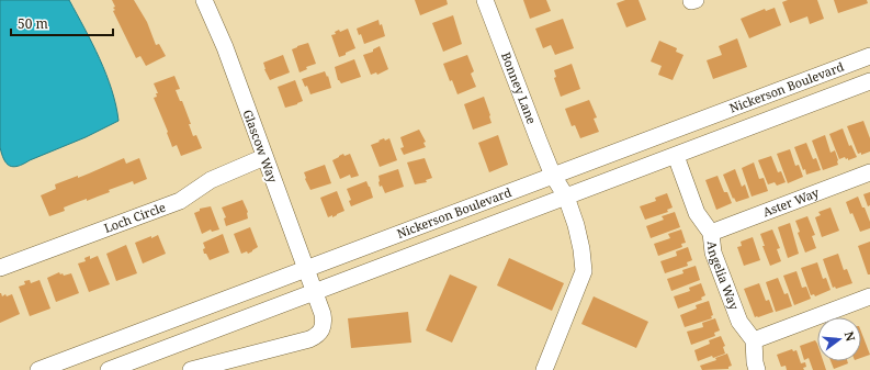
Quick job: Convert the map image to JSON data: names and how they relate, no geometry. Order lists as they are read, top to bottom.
{
  "streets": {
    "street": [
      "Bonney Lane",
      "Nickerson Boulevard",
      "Glascow Way",
      "Aster Way",
      "Loch Circle",
      "Angelia Way"
    ]
  },
  "crossings": [
    ["Bonney Lane", "Nickerson Boulevard"],
    ["Nickerson Boulevard", "Glascow Way"],
    ["Nickerson Boulevard", "Angelia Way"],
    ["Glascow Way", "Loch Circle"],
    ["Aster Way", "Angelia Way"]
  ],
  "scale_bar": "50 m",
  "north": "right"
}
